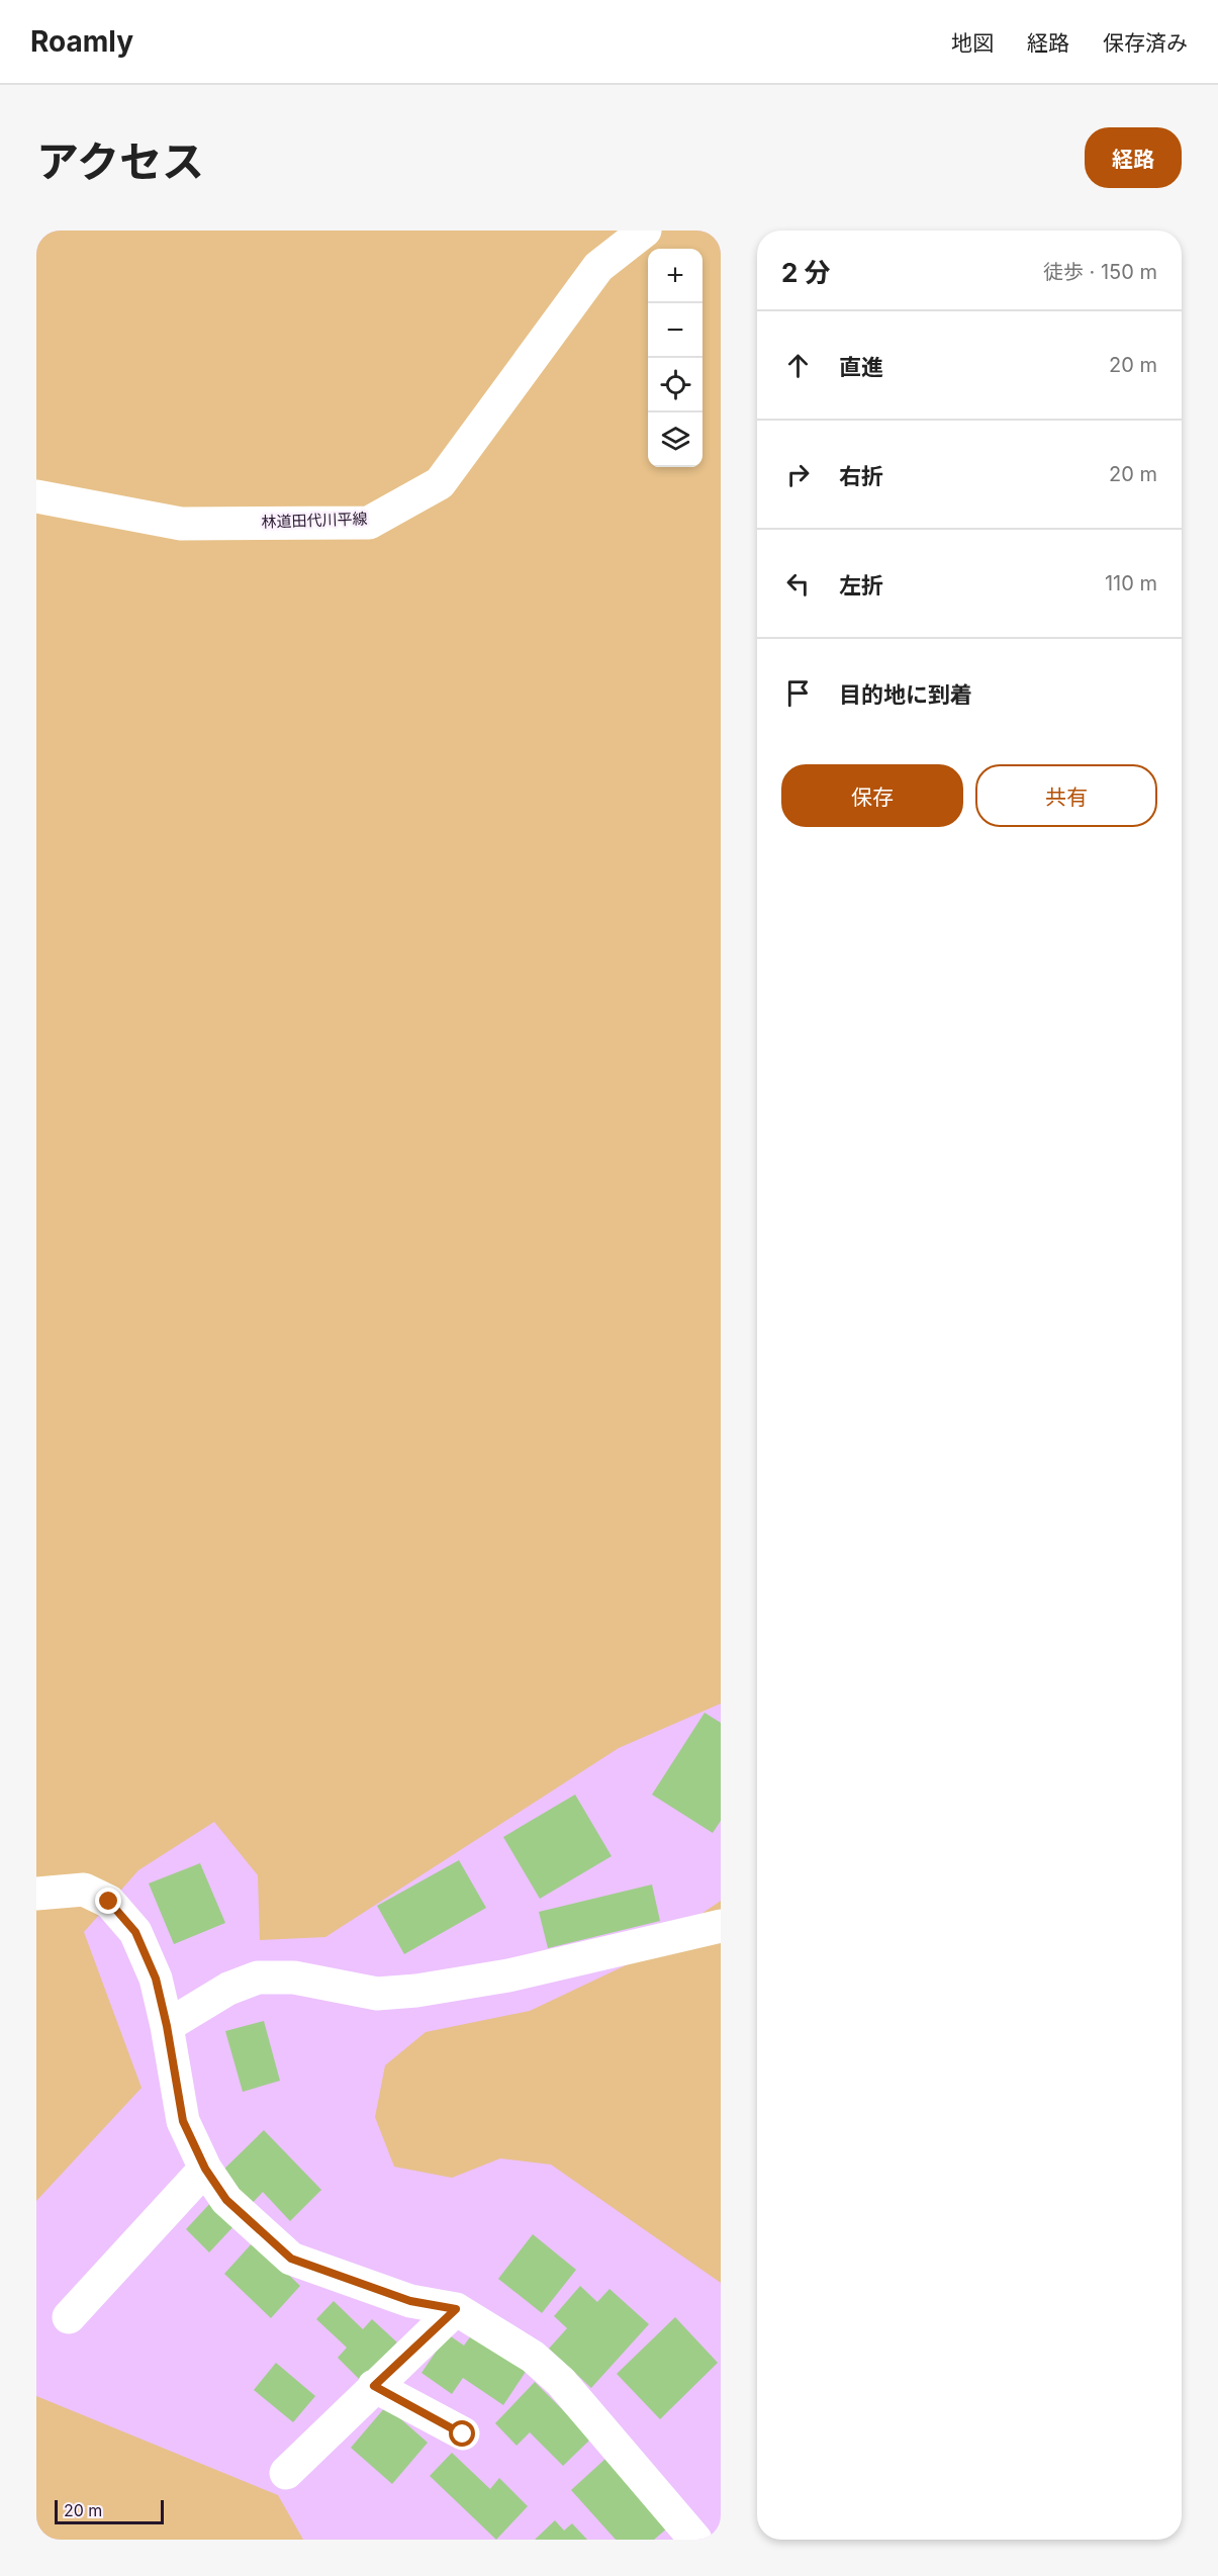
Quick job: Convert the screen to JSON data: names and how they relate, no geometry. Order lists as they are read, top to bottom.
{
  "streets": {
    "street": ["林道田代川平線"]
  },
  "scale_bar": "20 m",
  "page": {
    "header": "Roamly",
    "nav": ["地図", "経路", "保存済み"],
    "title": "アクセス",
    "buttons": [
      "経路",
      ["保存", "共有"]
    ],
    "heading": ["2 分", "徒歩 · 150 m"],
    "map_buttons": ["+", "−"],
    "list": [
      ["直進", "20 m"],
      ["右折", "20 m"],
      ["左折", "110 m"],
      "目的地に到着"
    ],
    "scale": "20 m"
  }
}
